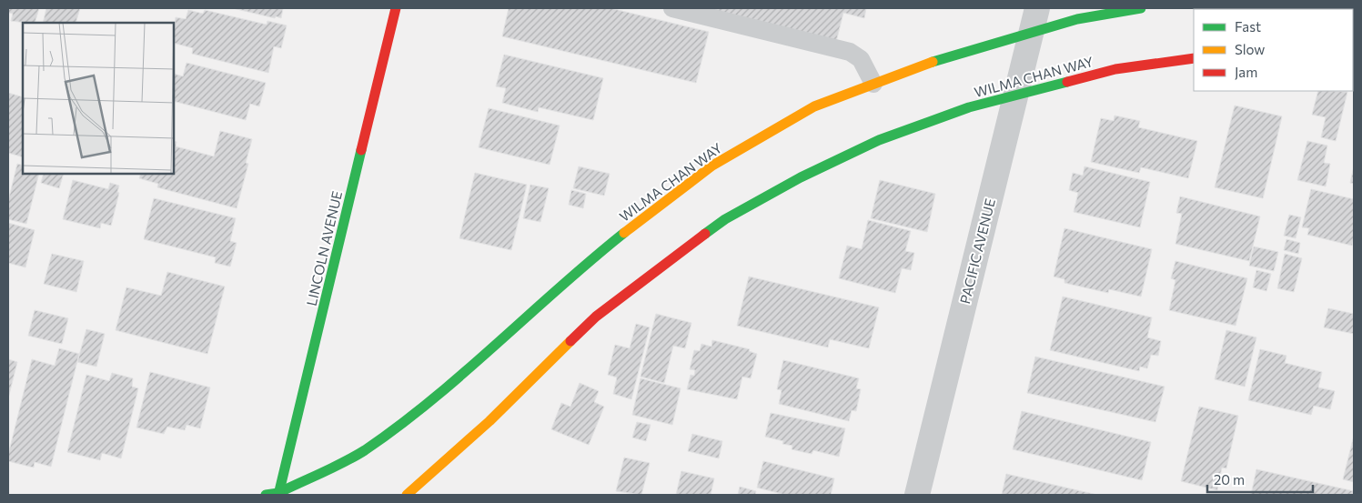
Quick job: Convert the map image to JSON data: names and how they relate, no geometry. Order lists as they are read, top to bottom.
{
  "streets": {
    "main road": ["WILMA CHAN WAY", "LINCOLN AVENUE"],
    "street": ["PACIFIC AVENUE"]
  },
  "crossings": [
    ["WILMA CHAN WAY", "LINCOLN AVENUE"],
    ["WILMA CHAN WAY", "PACIFIC AVENUE"]
  ],
  "legend": ["Fast", "Slow", "Jam"],
  "scale_bar": "20 m"
}
